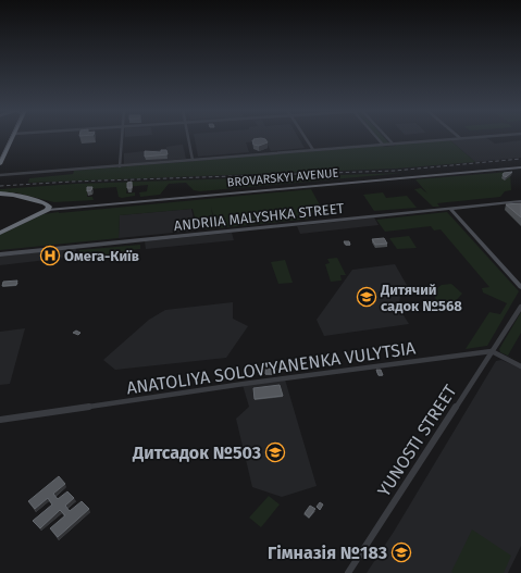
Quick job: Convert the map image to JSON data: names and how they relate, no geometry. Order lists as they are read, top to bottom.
{
  "streets": {
    "main road": ["BROVARSKYI AVENUE"],
    "street": ["ANDRIIA MALYSHKA STREET", "ANATOLIYA SOLOV'YANENKA VULYTSIA", "YUNOSTI STREET"]
  },
  "crossings": [
    ["ANATOLIYA SOLOV'YANENKA VULYTSIA", "YUNOSTI STREET"]
  ],
  "places": {
    "hospital": ["Омега-Київ"],
    "school or university": ["Дитячий садок №568", "Дитсадок №503", "Гімназія №183"]
  }
}
